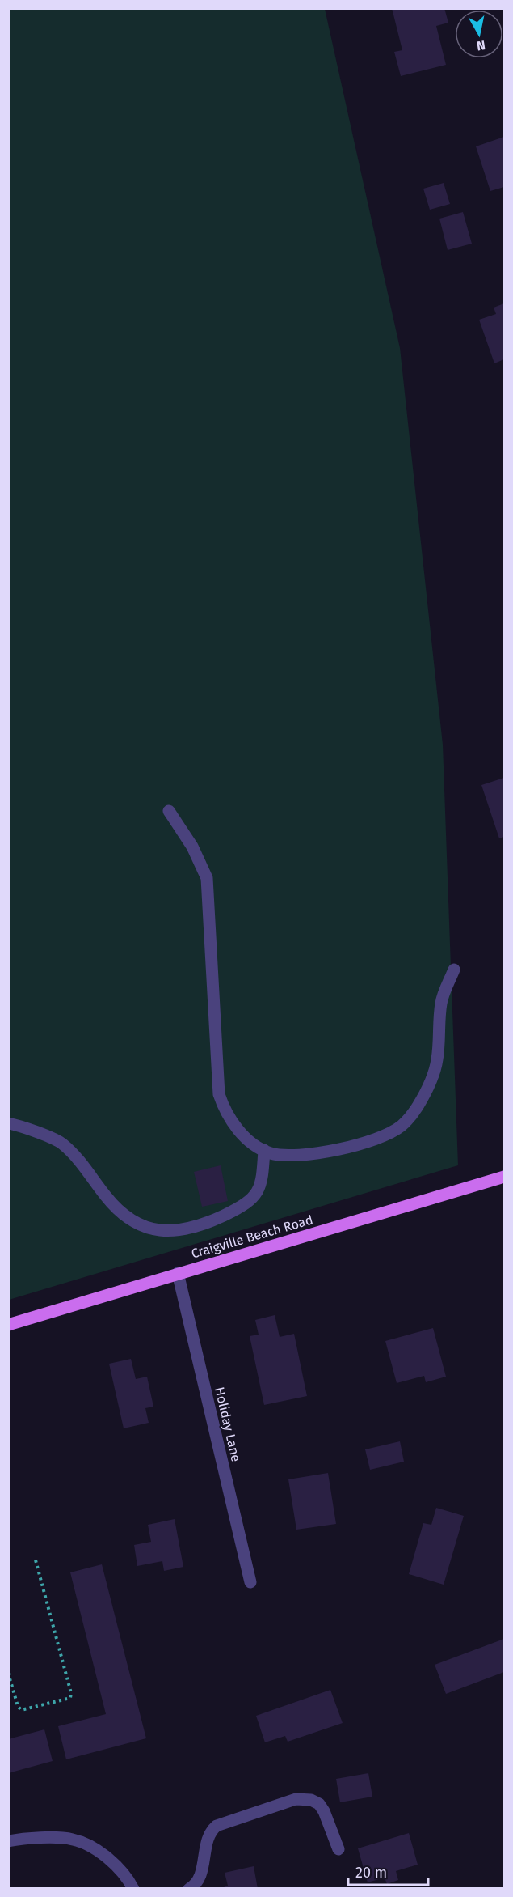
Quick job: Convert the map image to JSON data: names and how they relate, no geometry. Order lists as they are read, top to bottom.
{
  "streets": {
    "main road": ["Craigville Beach Road"],
    "street": ["Holiday Lane"]
  },
  "crossings": [
    ["Craigville Beach Road", "Holiday Lane"]
  ],
  "scale_bar": "20 m",
  "north": "bottom"
}
